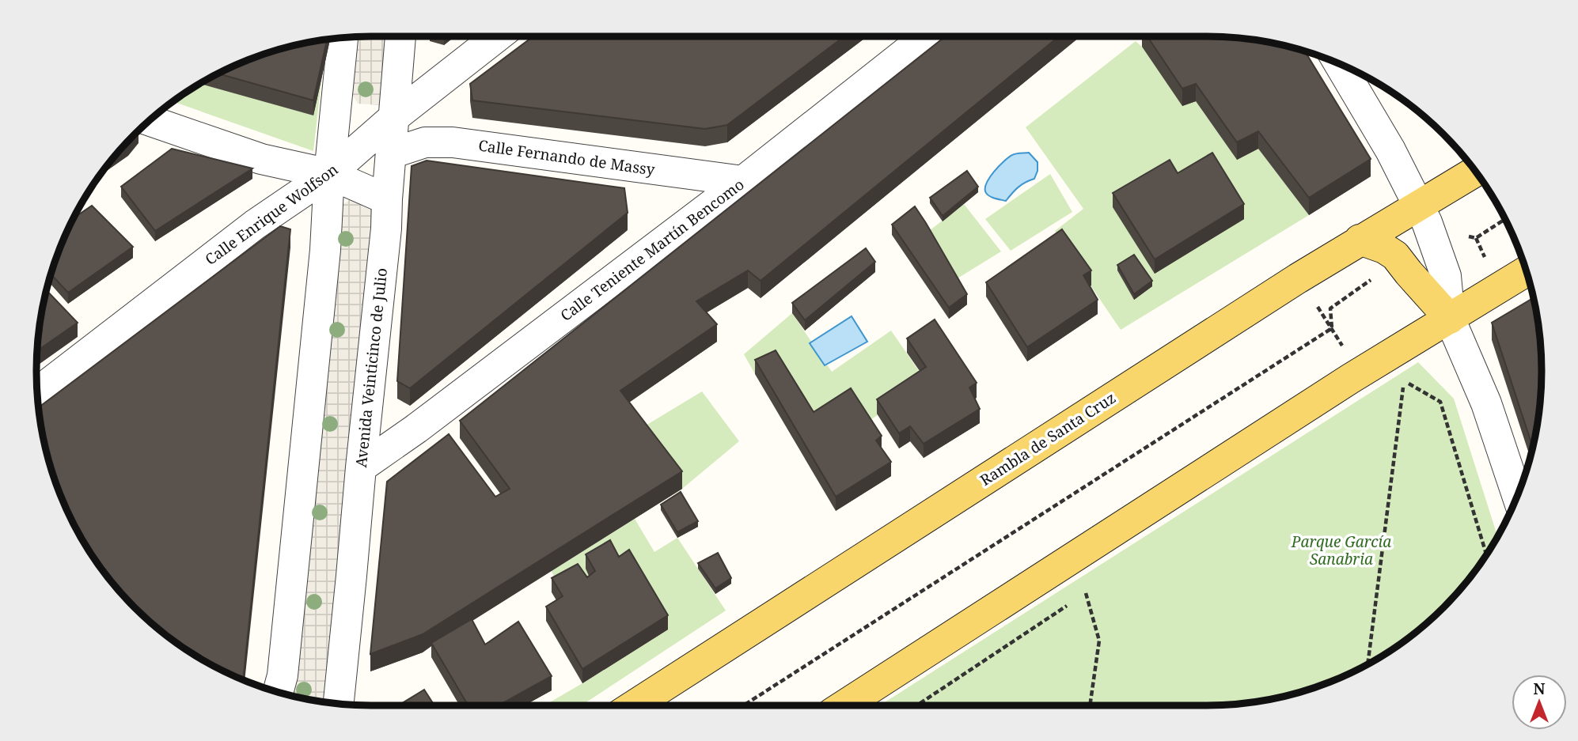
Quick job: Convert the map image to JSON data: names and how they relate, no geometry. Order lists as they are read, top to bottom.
{
  "streets": {
    "main road": ["Rambla de Santa Cruz"],
    "street": [
      "Calle Fernando de Massy",
      "Calle Enrique Wolfson",
      "Calle Teniente Martín Bencomo",
      "Avenida Veinticinco de Julio"
    ]
  },
  "crossings": [
    ["Calle Fernando de Massy", "Calle Teniente Martín Bencomo"],
    ["Calle Fernando de Massy", "Avenida Veinticinco de Julio"],
    ["Calle Enrique Wolfson", "Avenida Veinticinco de Julio"],
    ["Calle Teniente Martín Bencomo", "Avenida Veinticinco de Julio"]
  ],
  "parks": ["Parque García Sanabria"],
  "north": "top"
}
